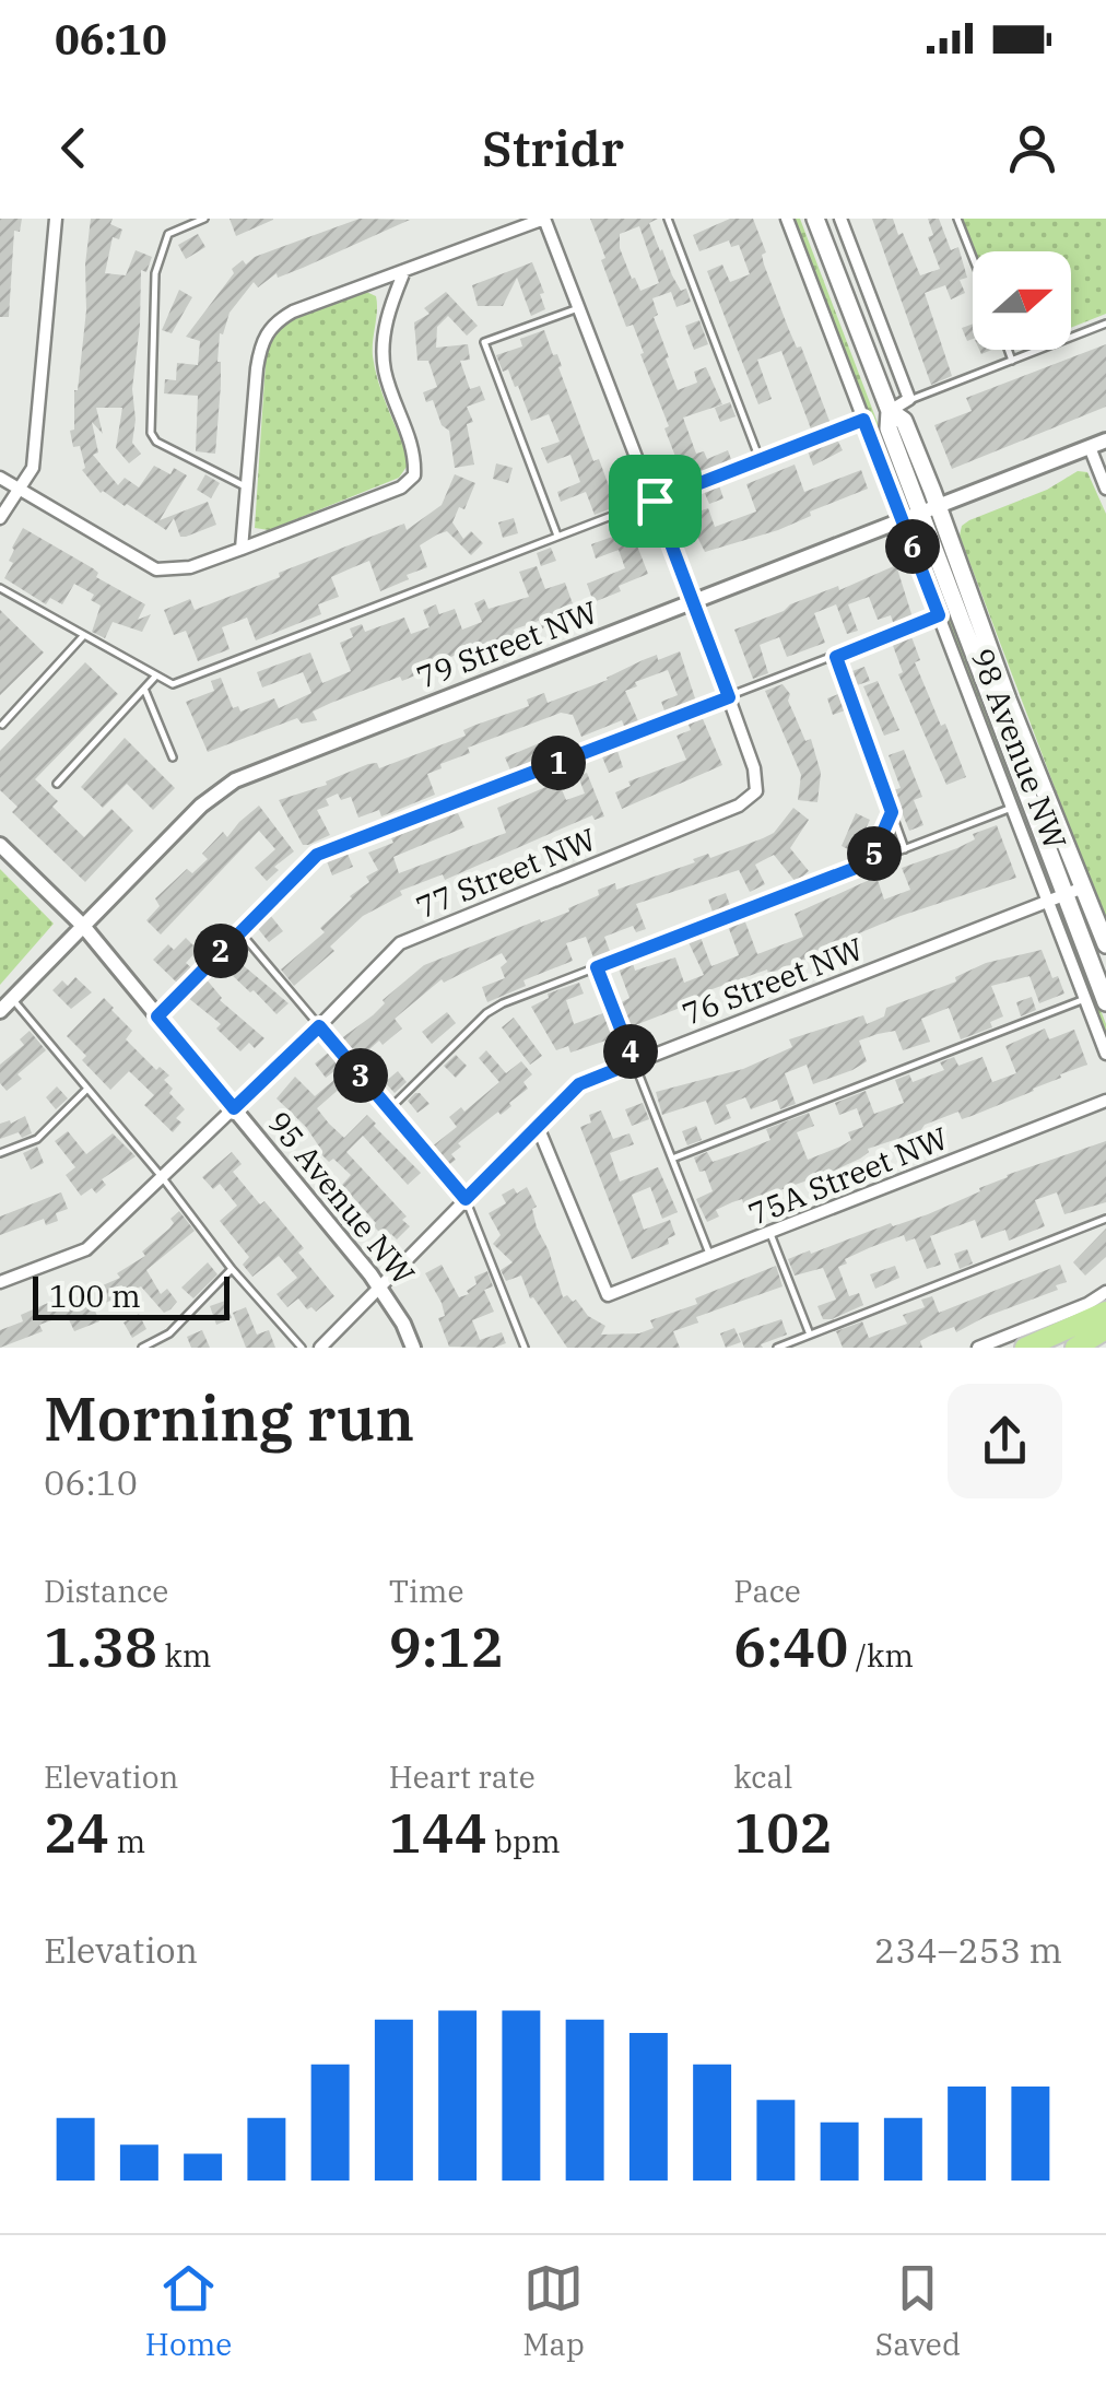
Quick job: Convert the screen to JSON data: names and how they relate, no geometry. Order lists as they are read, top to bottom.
{
  "streets": {
    "main road": ["98 Avenue NW"],
    "street": [
      "79 Street NW",
      "77 Street NW",
      "76 Street NW",
      "75A Street NW",
      "95 Avenue NW"
    ]
  },
  "crossings": [
    ["79 Street NW", "98 Avenue NW"],
    ["79 Street NW", "95 Avenue NW"],
    ["98 Avenue NW", "76 Street NW"],
    ["77 Street NW", "95 Avenue NW"],
    ["76 Street NW", "75A Street NW"],
    ["76 Street NW", "95 Avenue NW"]
  ],
  "scale_bar": "100 m",
  "north": "right",
  "page": {
    "status": "06:10",
    "header": "Stridr",
    "pins": [
      "6",
      "1",
      "5",
      "2",
      "4",
      "3"
    ],
    "scale": "100 m",
    "heading": ["Morning run", "06:10"],
    "stats": [
      ["Distance", "1.38 km"],
      ["Time", "9:12"],
      ["Pace", "6:40 /km"],
      ["Elevation", "24 m"],
      ["Heart rate", "144 bpm"],
      ["kcal", "102"]
    ],
    "chart": ["Elevation", "234–253 m"],
    "tabs": ["Home", "Map", "Saved"]
  }
}
